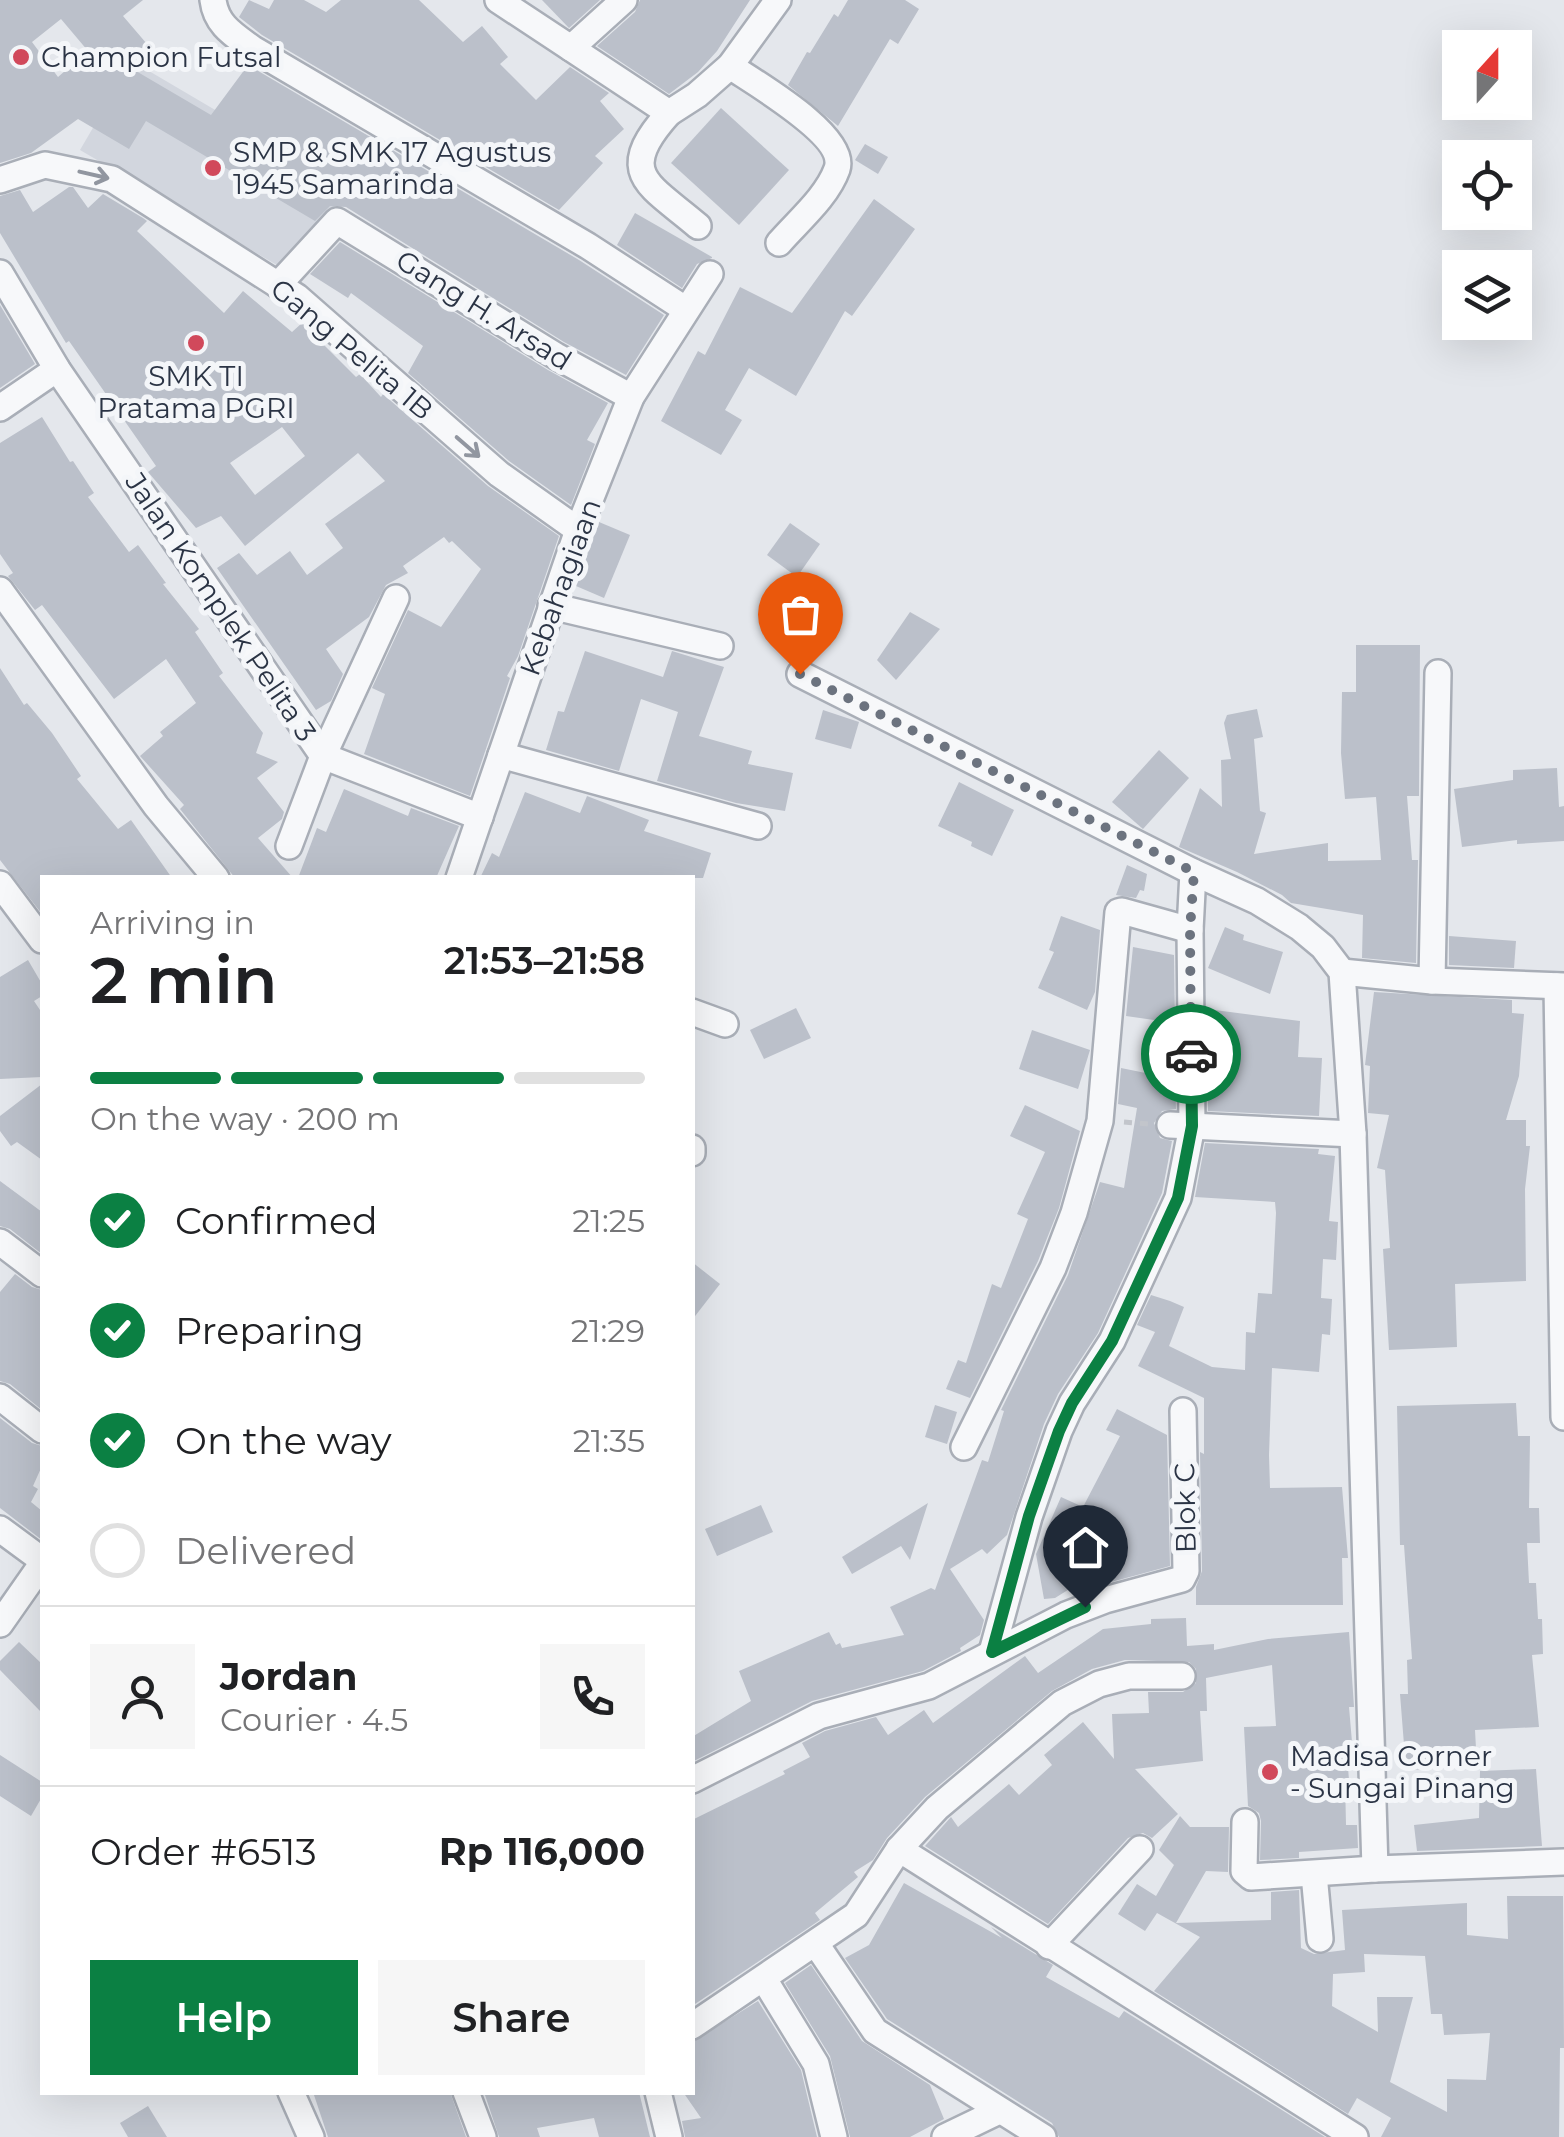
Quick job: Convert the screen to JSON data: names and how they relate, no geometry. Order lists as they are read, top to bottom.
{
  "streets": {
    "street": [
      "Gang H. Arsad",
      "Gang Pelita 1B",
      "Kebahagiaan",
      "Jalan Komplek Pelita 3",
      "Blok C"
    ]
  },
  "crossings": [
    ["Gang H. Arsad", "Gang Pelita 1B"],
    ["Gang H. Arsad", "Kebahagiaan"],
    ["Gang Pelita 1B", "Kebahagiaan"],
    ["Kebahagiaan", "Jalan Komplek Pelita 3"]
  ],
  "places": [
    "Champion Futsal",
    "SMP & SMK 17 Agustus 1945 Samarinda",
    "SMK TI Pratama PGRI",
    "Madisa Corner - Sungai Pinang"
  ],
  "north": "top",
  "page": {
    "heading": ["2 min", "Arriving in", "21:53–21:58"],
    "panel": [
      "Jordan",
      "Courier · 4.5",
      "Order #6513",
      "Rp 116,000"
    ],
    "bar": "On the way · 200 m",
    "list": [
      ["Confirmed", "21:25"],
      ["Preparing", "21:29"],
      ["On the way", "21:35"],
      "Delivered"
    ],
    "buttons": ["Help", "Share"]
  }
}
